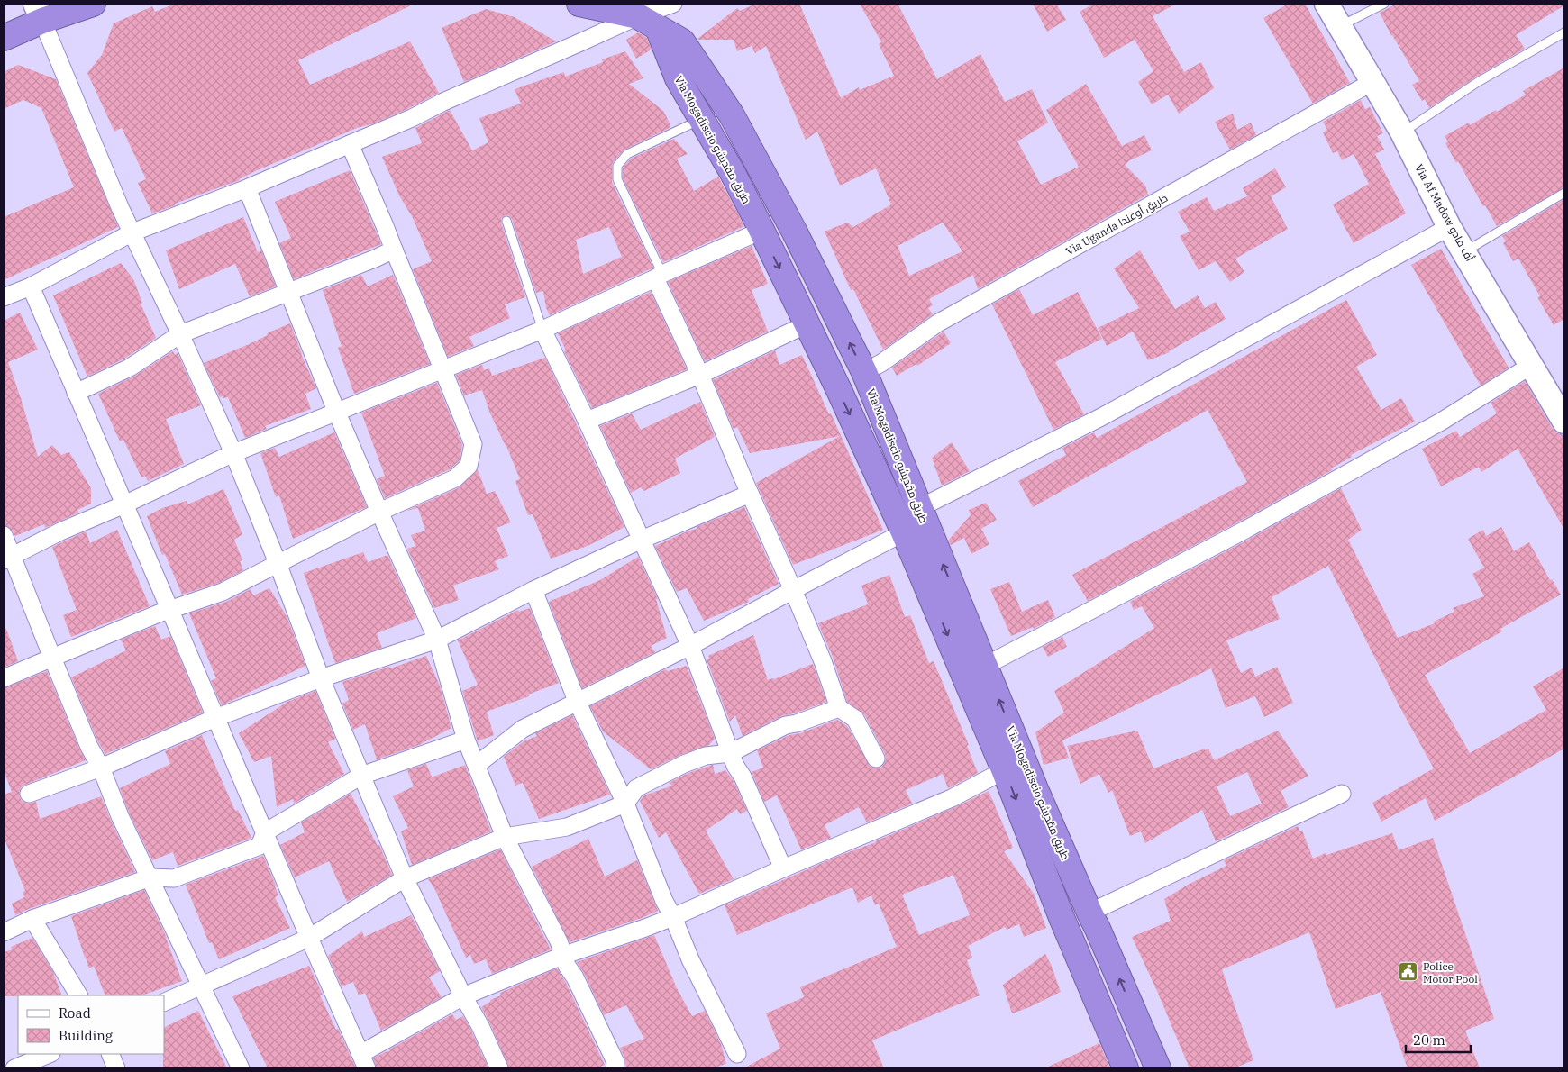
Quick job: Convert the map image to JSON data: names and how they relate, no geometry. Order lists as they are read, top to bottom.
{
  "streets": {
    "highway": ["Via Mogadiscio طريق مقديشو"],
    "street": ["Via Af Madow أف مادو", "Via Uganda طريق أوغندا"]
  },
  "crossings": [
    ["Via Mogadiscio طريق مقديشو", "Via Uganda طريق أوغندا"],
    ["Via Af Madow أف مادو", "Via Uganda طريق أوغندا"]
  ],
  "places": {
    "public building": ["Police Motor Pool"]
  },
  "legend": ["Road", "Building"],
  "scale_bar": "20 m"
}
